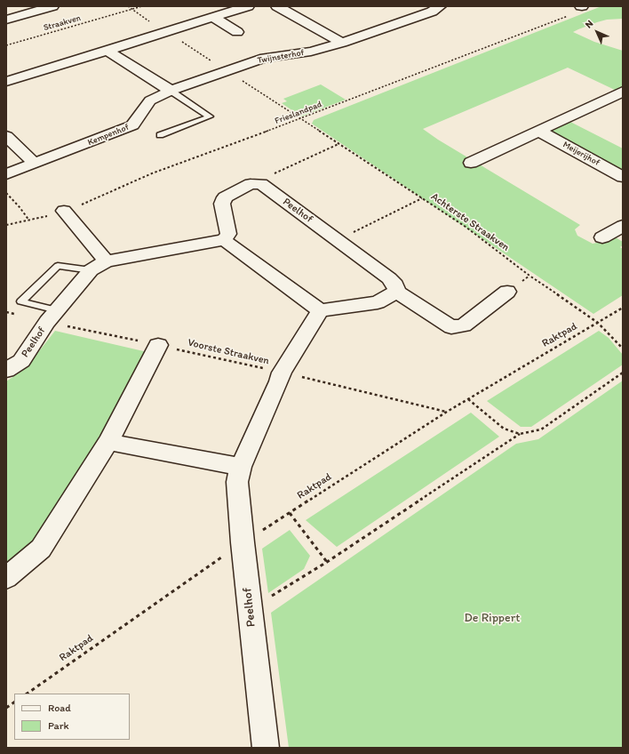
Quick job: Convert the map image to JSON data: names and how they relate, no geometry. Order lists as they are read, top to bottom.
{
  "streets": {
    "street": [
      "Twijnsterhof",
      "Kempenhof",
      "Meijerijhof",
      "Peelhof"
    ],
    "path": [
      "Straakven",
      "Frieslandpad",
      "Achterste Straakven",
      "Raktpad",
      "Voorste Straakven"
    ]
  },
  "crossings": [
    ["Twijnsterhof", "Kempenhof"],
    ["Frieslandpad", "Achterste Straakven"],
    ["Peelhof", "Raktpad"],
    ["Peelhof", "Voorste Straakven"],
    ["Achterste Straakven", "Raktpad"],
    ["Raktpad", "Voorste Straakven"]
  ],
  "parks": ["De Rippert"],
  "legend": ["Road", "Park"],
  "north": "top left"
}
